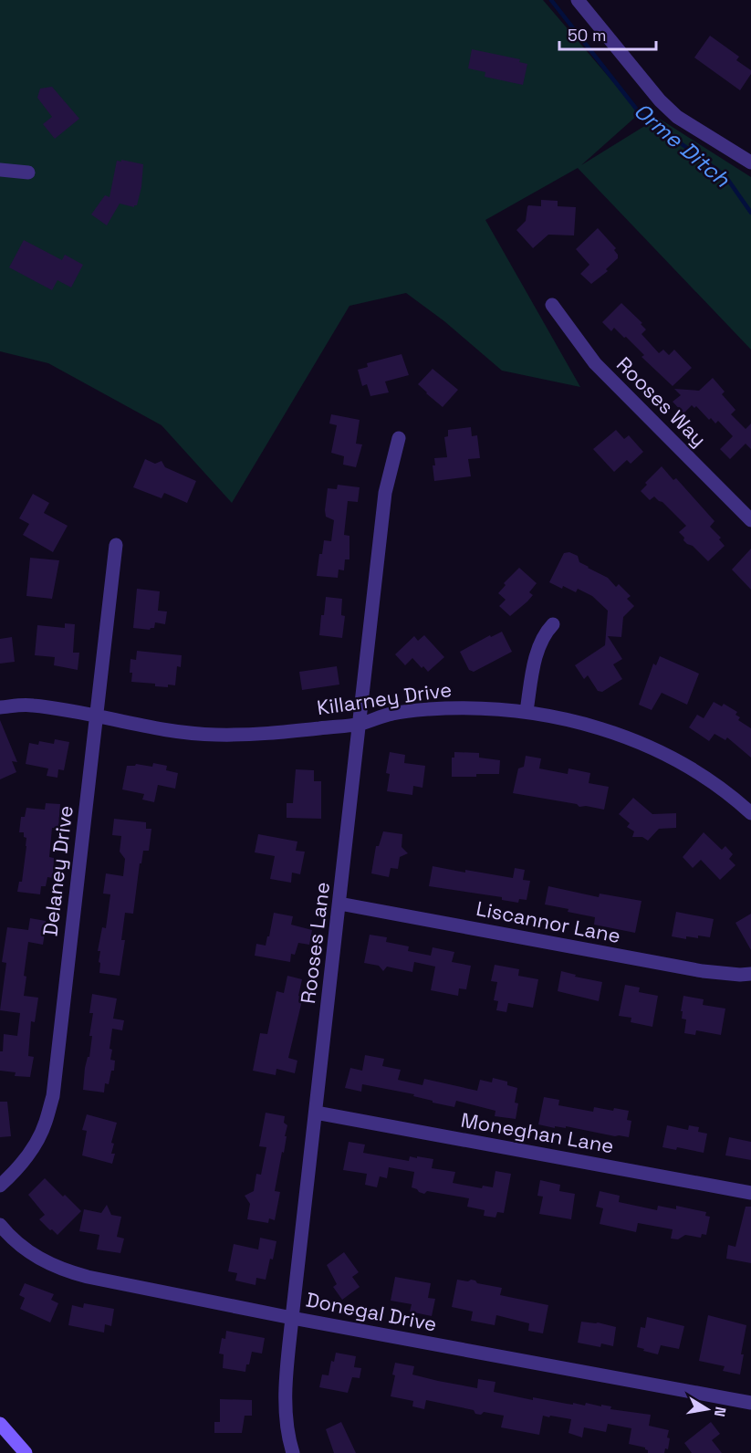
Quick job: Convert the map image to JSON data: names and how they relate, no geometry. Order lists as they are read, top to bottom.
{
  "streets": {
    "street": [
      "Rooses Way",
      "Killarney Drive",
      "Delaney Drive",
      "Liscannor Lane",
      "Rooses Lane",
      "Moneghan Lane",
      "Donegal Drive"
    ]
  },
  "crossings": [
    ["Killarney Drive", "Delaney Drive"],
    ["Killarney Drive", "Rooses Lane"],
    ["Liscannor Lane", "Rooses Lane"],
    ["Rooses Lane", "Moneghan Lane"],
    ["Rooses Lane", "Donegal Drive"]
  ],
  "water": ["Orme Ditch"],
  "scale_bar": "50 m",
  "north": "right"
}
